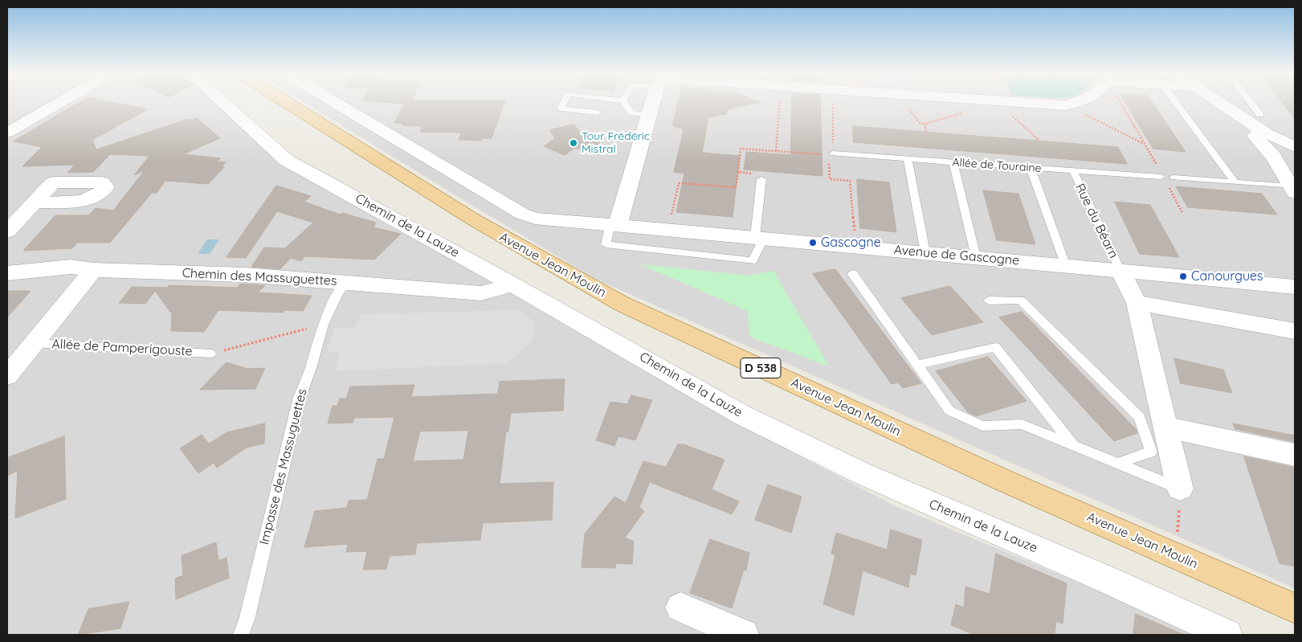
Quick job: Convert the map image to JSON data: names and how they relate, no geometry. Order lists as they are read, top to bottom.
{
  "streets": {
    "main road": ["Avenue Jean Moulin", "D 538"],
    "street": ["Chemin de la Lauze", "Avenue de Gascogne", "Chemin des Massuguettes"],
    "lane": [
      "Allée de Touraine",
      "Rue du Béarn",
      "Allée de Pamperigouste",
      "Impasse des Massuguettes"
    ]
  },
  "crossings": [
    ["Allée de Touraine", "Rue du Béarn"],
    ["Rue du Béarn", "Avenue de Gascogne"],
    ["Chemin de la Lauze", "Chemin des Massuguettes"],
    ["Chemin des Massuguettes", "Impasse des Massuguettes"]
  ],
  "places": ["Tour Frédéric Mistral", "Gascogne", "Canourgues"]
}
